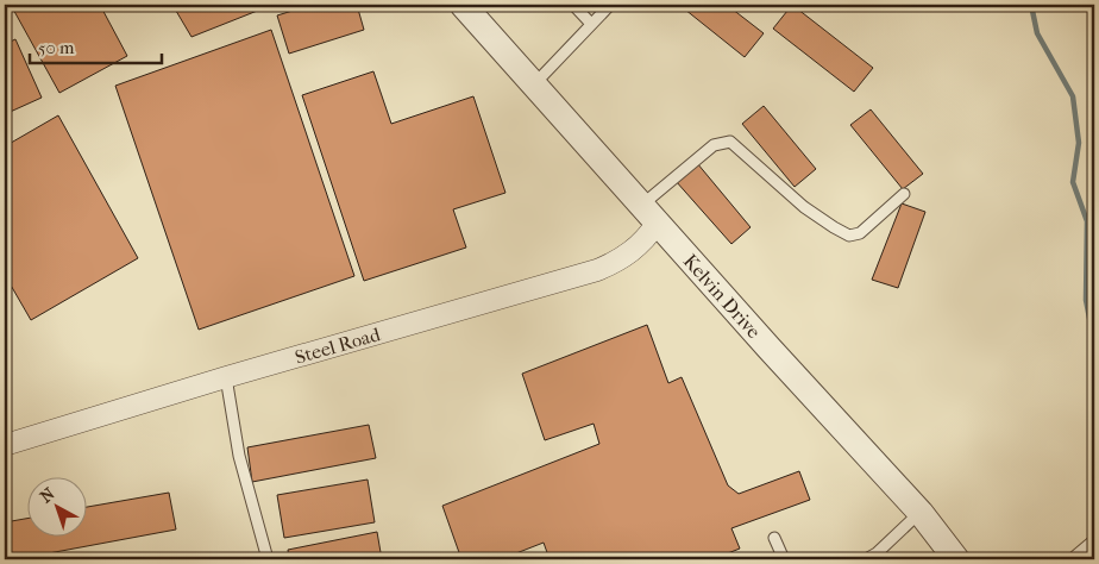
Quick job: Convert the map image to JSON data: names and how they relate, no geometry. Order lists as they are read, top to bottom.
{
  "streets": {
    "street": ["Kelvin Drive", "Steel Road"]
  },
  "crossings": [
    ["Kelvin Drive", "Steel Road"]
  ],
  "scale_bar": "50 m",
  "north": "top left"
}
